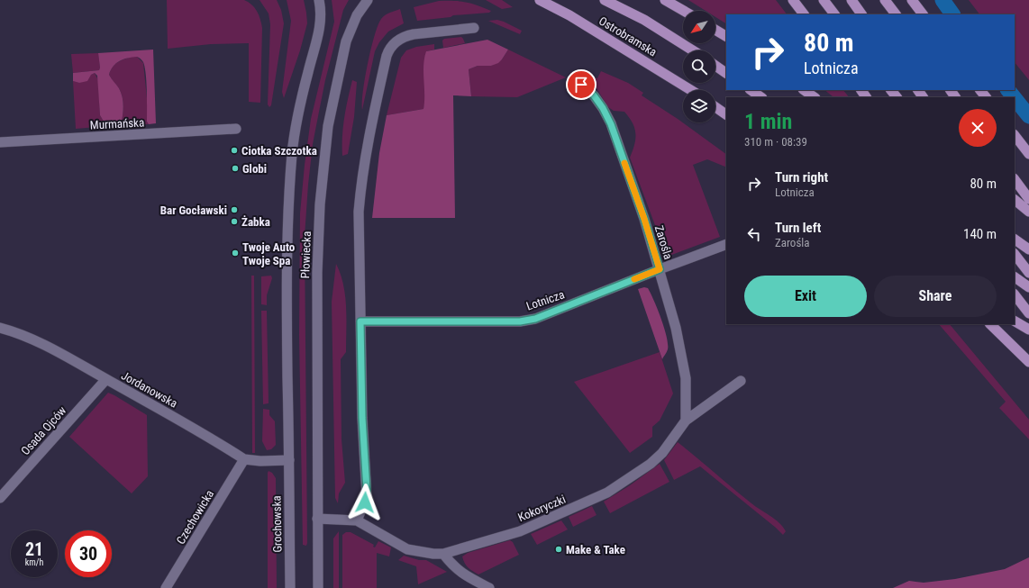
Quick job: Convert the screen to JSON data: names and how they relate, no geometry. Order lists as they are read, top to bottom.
{
  "streets": {
    "main road": ["Ostrobramska"],
    "street": [
      "Murmańska",
      "Zarośla",
      "Płowiecka",
      "Lotnicza",
      "Jordanowska",
      "Osada Ojców",
      "Kokoryczki",
      "Czechowicka",
      "Grochowska"
    ]
  },
  "crossings": [
    ["Zarośla", "Lotnicza"],
    ["Zarośla", "Kokoryczki"],
    ["Płowiecka", "Jordanowska"],
    ["Płowiecka", "Kokoryczki"],
    ["Płowiecka", "Grochowska"],
    ["Jordanowska", "Osada Ojców"],
    ["Jordanowska", "Czechowicka"],
    ["Jordanowska", "Grochowska"]
  ],
  "places": [
    "Ciotka Szczotka",
    "Globi",
    "Bar Gocławski",
    "Żabka",
    "Twoje Auto Twoje Spa",
    "Make & Take"
  ],
  "north": "bottom left",
  "page": {
    "turn": ["80 m", "Lotnicza"],
    "heading": ["1 min", "310 m · 08:39"],
    "list": [
      {
        "name": "Turn right",
        "note": "Lotnicza",
        "value": "80 m"
      },
      {
        "name": "Turn left",
        "note": "Zarośla",
        "value": "140 m"
      }
    ],
    "buttons": ["Exit", "Share"],
    "speed": "21 km/h",
    "limit": "30"
  }
}
